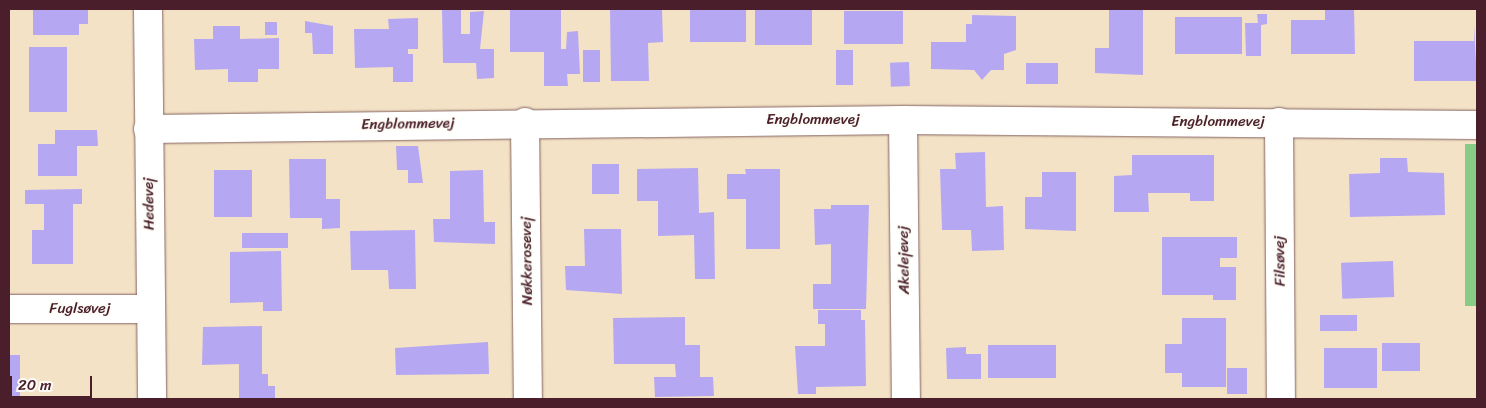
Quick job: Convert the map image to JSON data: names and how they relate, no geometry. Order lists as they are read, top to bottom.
{
  "streets": {
    "street": [
      "Engblommevej",
      "Hedevej",
      "Akelejevej",
      "Nøkkerosevej",
      "Filsøvej",
      "Fuglsøvej"
    ]
  },
  "crossings": [
    ["Engblommevej", "Hedevej"],
    ["Engblommevej", "Akelejevej"],
    ["Engblommevej", "Nøkkerosevej"],
    ["Engblommevej", "Filsøvej"],
    ["Hedevej", "Fuglsøvej"]
  ],
  "scale_bar": "20 m"
}
